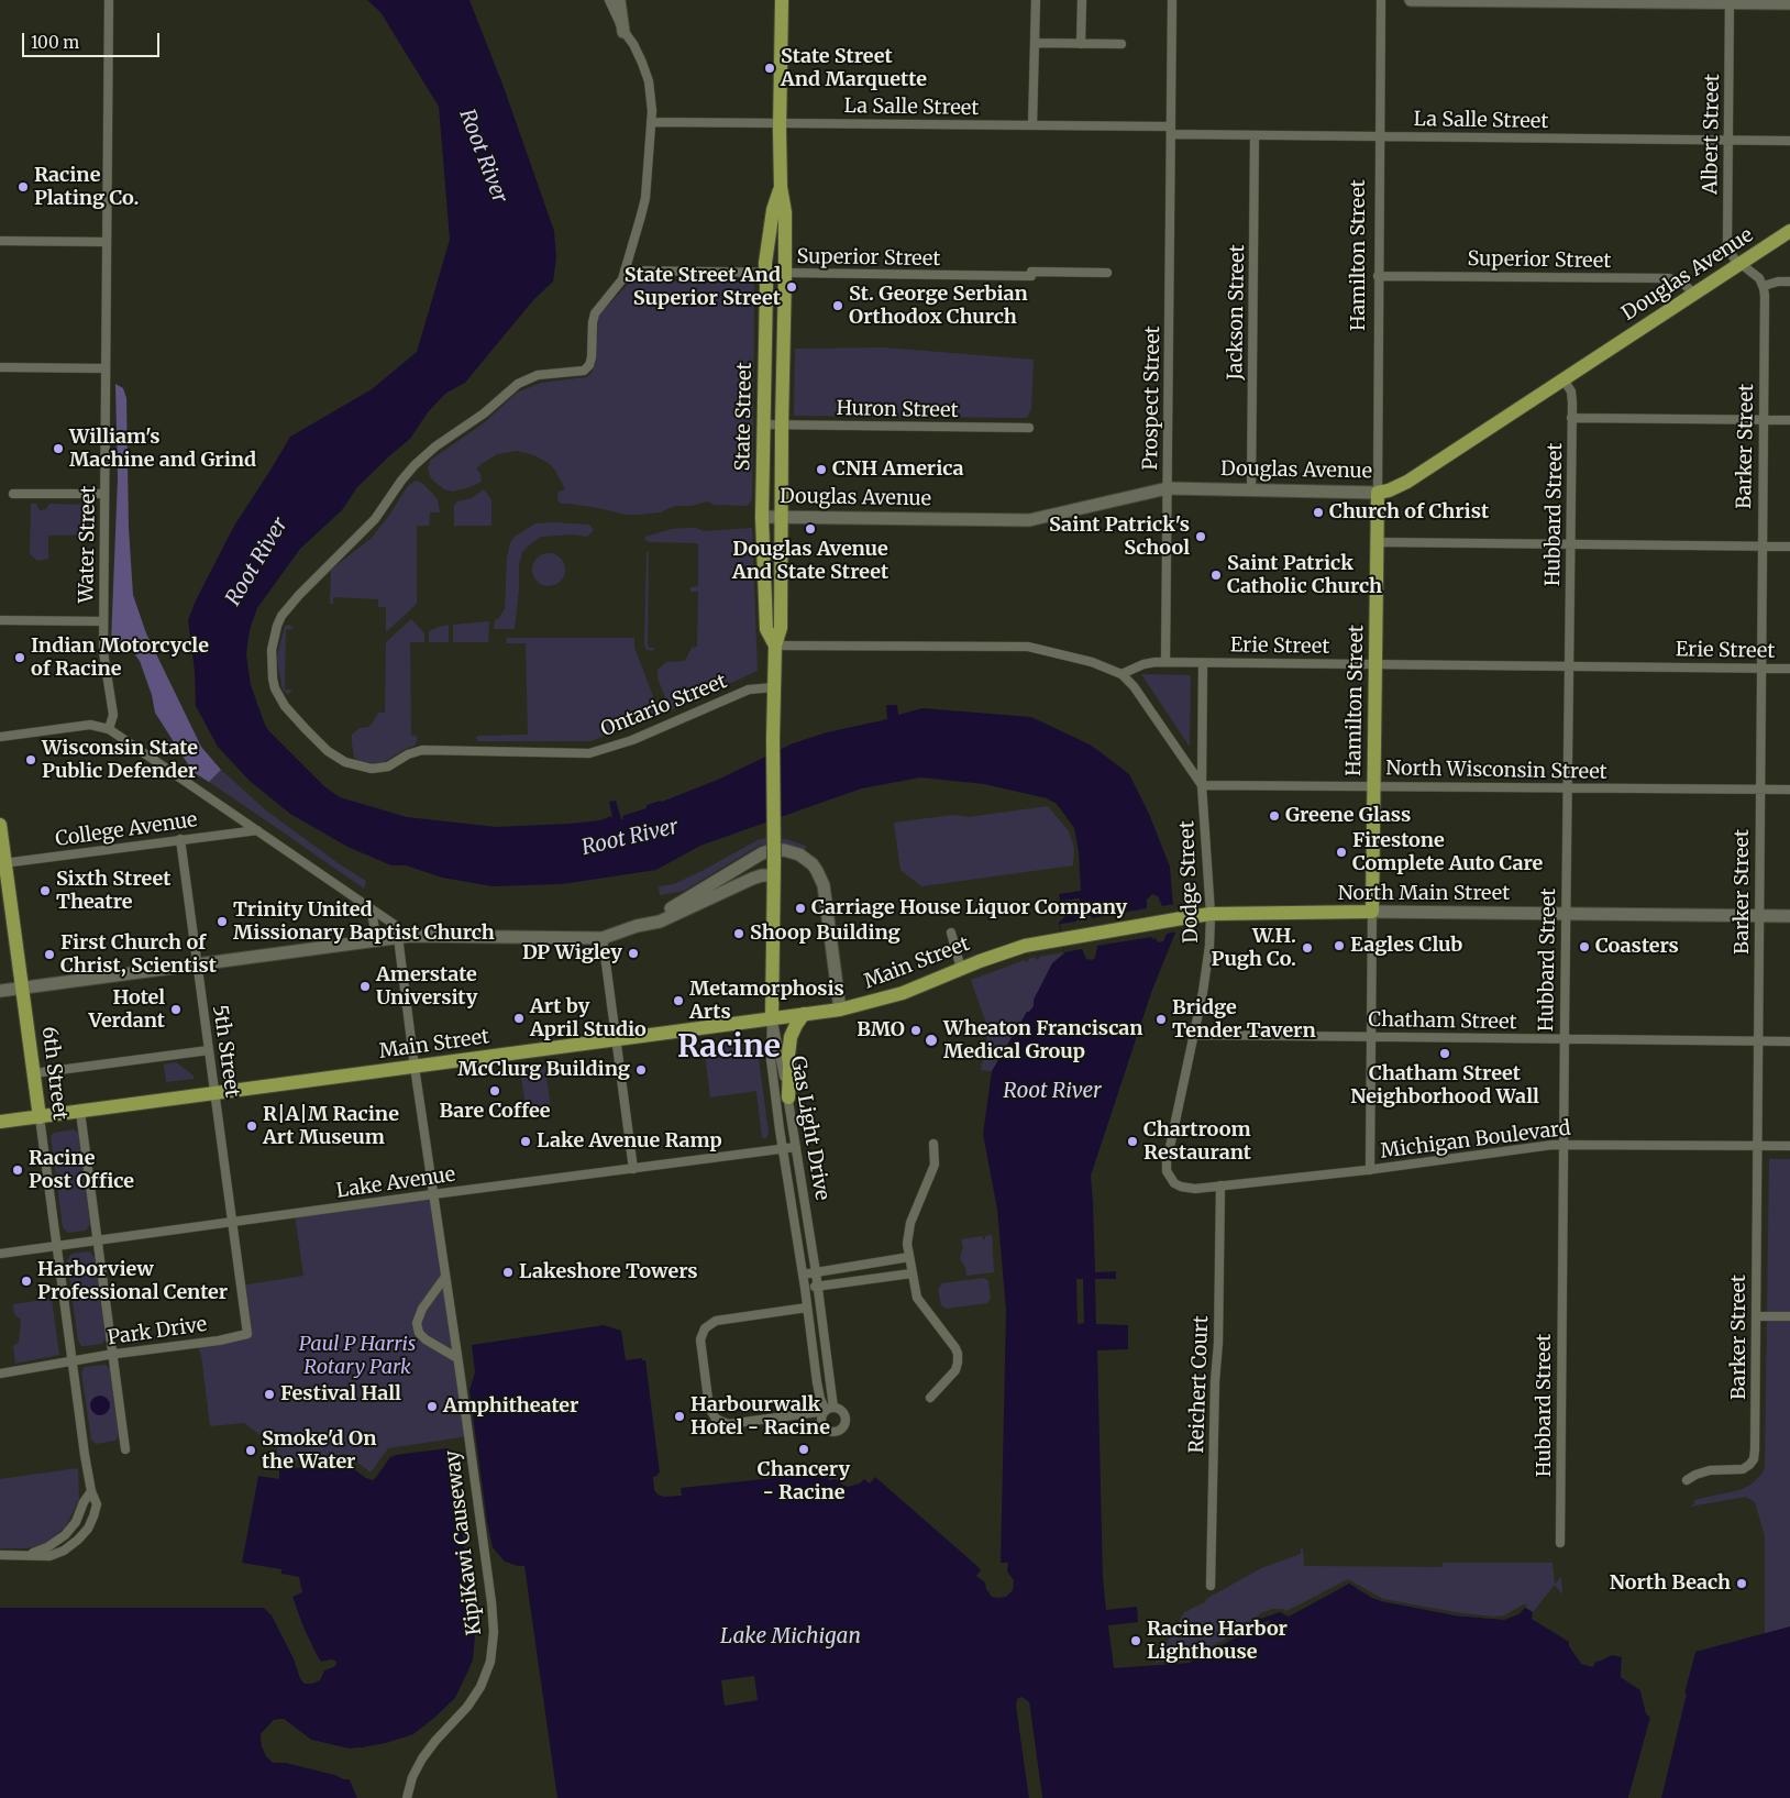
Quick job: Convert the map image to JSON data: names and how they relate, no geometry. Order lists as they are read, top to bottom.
{
  "streets": {
    "main road": [
      "Hamilton Street",
      "Douglas Avenue",
      "State Street",
      "North Main Street",
      "Main Street",
      "6th Street"
    ],
    "street": [
      "La Salle Street",
      "Albert Street",
      "Superior Street",
      "Jackson Street",
      "Prospect Street",
      "Huron Street",
      "Barker Street",
      "Hubbard Street",
      "Water Street",
      "Erie Street",
      "Ontario Street",
      "North Wisconsin Street",
      "College Avenue",
      "Dodge Street",
      "Chatham Street",
      "5th Street",
      "Gas Light Drive",
      "Michigan Boulevard",
      "Lake Avenue",
      "Park Drive",
      "Reichert Court",
      "KipiKawi Causeway"
    ]
  },
  "crossings": [
    ["La Salle Street", "Albert Street"],
    ["La Salle Street", "Hamilton Street"],
    ["La Salle Street", "Jackson Street"],
    ["La Salle Street", "Prospect Street"],
    ["La Salle Street", "State Street"],
    ["Albert Street", "Douglas Avenue"],
    ["Hamilton Street", "Superior Street"],
    ["Hamilton Street", "Douglas Avenue"],
    ["Hamilton Street", "Erie Street"],
    ["Hamilton Street", "North Wisconsin Street"],
    ["Hamilton Street", "North Main Street"],
    ["Hamilton Street", "Chatham Street"],
    ["Hamilton Street", "Michigan Boulevard"],
    ["Superior Street", "Douglas Avenue"],
    ["Superior Street", "State Street"],
    ["Superior Street", "Ontario Street"],
    ["Douglas Avenue", "Jackson Street"],
    ["Douglas Avenue", "Prospect Street"],
    ["Douglas Avenue", "State Street"],
    ["Douglas Avenue", "Hubbard Street"],
    ["Prospect Street", "Erie Street"],
    ["Huron Street", "State Street"],
    ["State Street", "Ontario Street"],
    ["State Street", "Main Street"],
    ["State Street", "Gas Light Drive"],
    ["Barker Street", "Erie Street"],
    ["Barker Street", "North Wisconsin Street"],
    ["Barker Street", "North Main Street"],
    ["Barker Street", "Chatham Street"],
    ["Barker Street", "Michigan Boulevard"],
    ["Hubbard Street", "Erie Street"],
    ["Hubbard Street", "North Wisconsin Street"],
    ["Hubbard Street", "North Main Street"],
    ["Hubbard Street", "Chatham Street"],
    ["Hubbard Street", "Michigan Boulevard"],
    ["Erie Street", "Dodge Street"],
    ["North Wisconsin Street", "Dodge Street"],
    ["College Avenue", "5th Street"],
    ["College Avenue", "6th Street"],
    ["Dodge Street", "North Main Street"],
    ["Dodge Street", "Chatham Street"],
    ["Dodge Street", "Michigan Boulevard"],
    ["North Main Street", "Main Street"],
    ["Main Street", "5th Street"],
    ["Main Street", "6th Street"],
    ["Main Street", "Gas Light Drive"],
    ["Main Street", "KipiKawi Causeway"],
    ["5th Street", "Lake Avenue"],
    ["5th Street", "Park Drive"],
    ["6th Street", "Lake Avenue"],
    ["6th Street", "Park Drive"],
    ["Gas Light Drive", "Lake Avenue"],
    ["Michigan Boulevard", "Reichert Court"],
    ["Lake Avenue", "KipiKawi Causeway"]
  ],
  "districts": ["Racine"],
  "water": ["Root River", "Lake Michigan"],
  "parks": ["Paul P Harris Rotary Park"],
  "places": [
    "State Street And Marquette",
    "Racine Plating Co.",
    "State Street And Superior Street",
    "St. George Serbian Orthodox Church",
    "William's Machine and Grind",
    "CNH America",
    "Church of Christ",
    "Douglas Avenue And State Street",
    "Saint Patrick's School",
    "Saint Patrick Catholic Church",
    "Indian Motorcycle of Racine",
    "Wisconsin State Public Defender",
    "Greene Glass",
    "Firestone Complete Auto Care",
    "Sixth Street Theatre",
    "Carriage House Liquor Company",
    "Trinity United Missionary Baptist Church",
    "Shoop Building",
    "Eagles Club",
    "Coasters",
    "W.H. Pugh Co.",
    "DP Wigley",
    "First Church of Christ, Scientist",
    "Amerstate University",
    "Metamorphosis Arts",
    "Hotel Verdant",
    "Art by April Studio",
    "Bridge Tender Tavern",
    "BMO",
    "Wheaton Franciscan Medical Group",
    "Chatham Street Neighborhood Wall",
    "McClurg Building",
    "Bare Coffee",
    "R|A|M Racine Art Museum",
    "Lake Avenue Ramp",
    "Chartroom Restaurant",
    "Racine Post Office",
    "Lakeshore Towers",
    "Harborview Professional Center",
    "Festival Hall",
    "Amphitheater",
    "Harbourwalk Hotel - Racine",
    "Chancery - Racine",
    "Smoke'd On the Water",
    "North Beach",
    "Racine Harbor Lighthouse"
  ],
  "scale_bar": "100 m"
}
